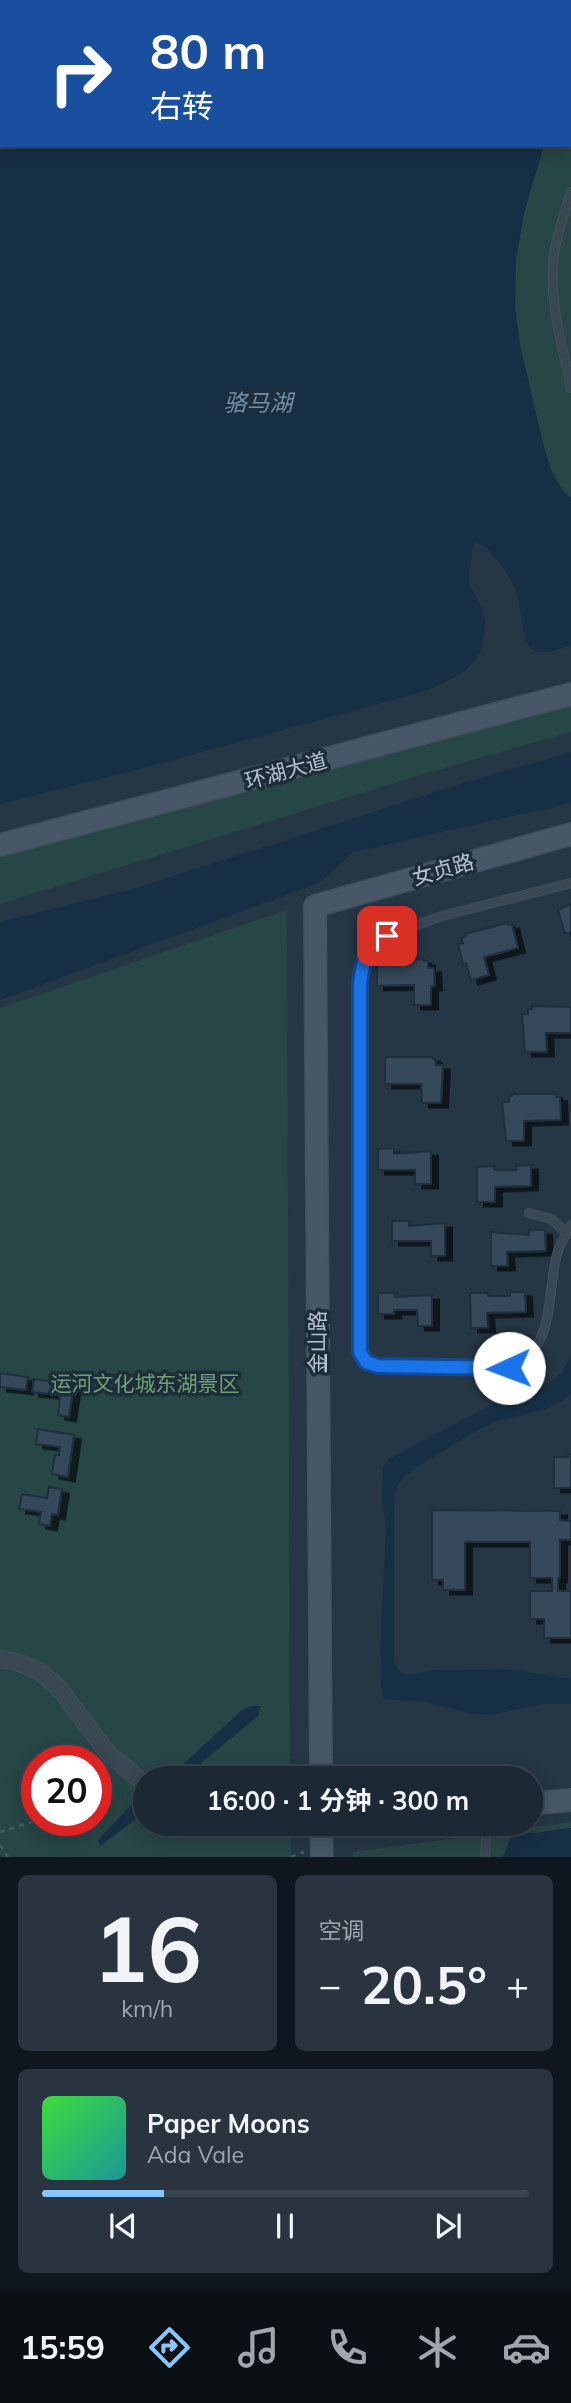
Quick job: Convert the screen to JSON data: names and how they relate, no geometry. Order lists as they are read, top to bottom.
{
  "streets": {
    "street": ["环湖大道", "女贞路", "金山路"]
  },
  "crossings": [
    ["女贞路", "金山路"]
  ],
  "water": ["骆马湖"],
  "parks": ["运河文化城东湖景区"],
  "page": {
    "turn": ["80 m", "右转"],
    "limit": "20",
    "trip": "16:00 · 1 分钟 · 300 m",
    "tile": [
      ["16", "km/h"],
      "空调"
    ],
    "heat": ["−", "20.5°", "+"],
    "song": ["Paper Moons", "Ada Vale"],
    "tabs": "15:59"
  }
}
